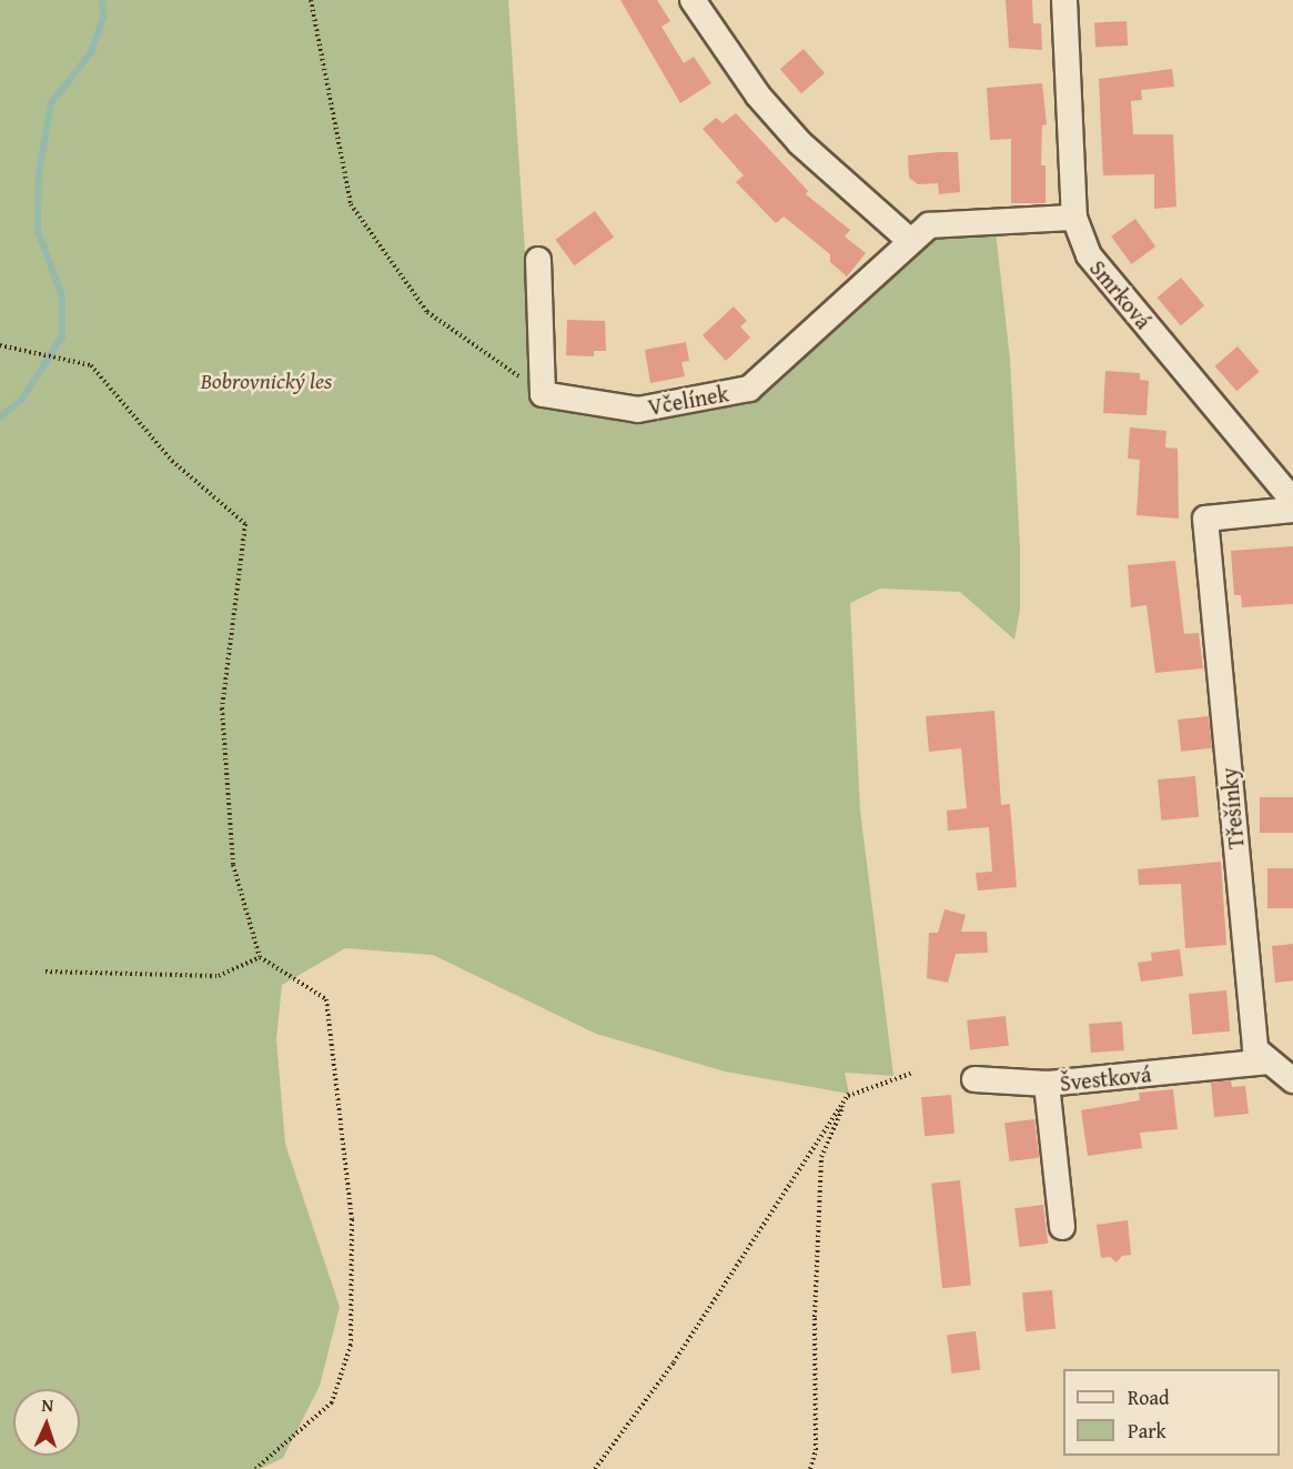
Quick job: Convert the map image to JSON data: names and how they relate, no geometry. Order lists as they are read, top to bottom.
{
  "streets": {
    "street": [
      "Smrková",
      "Včelínek",
      "Třešínky",
      "Švestková"
    ]
  },
  "crossings": [
    ["Smrková", "Včelínek"],
    ["Třešínky", "Švestková"]
  ],
  "parks": ["Bobrovnický les"],
  "legend": ["Road", "Park"],
  "north": "top"
}
